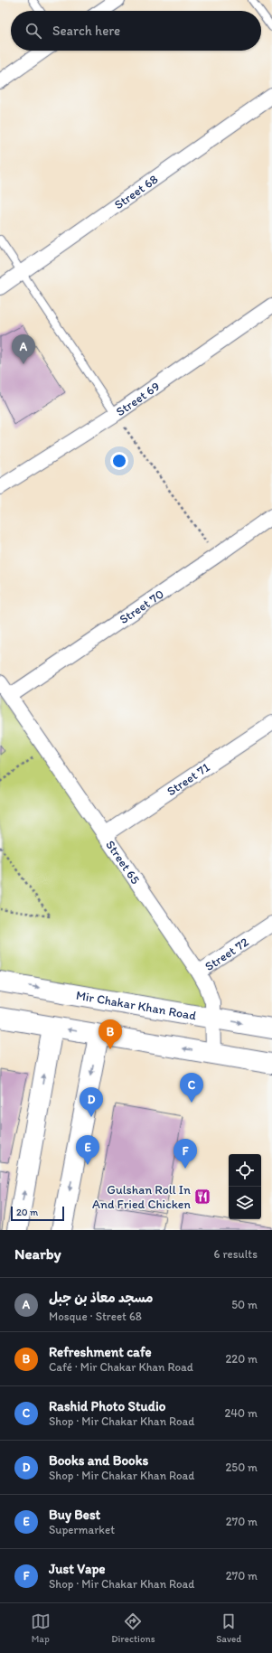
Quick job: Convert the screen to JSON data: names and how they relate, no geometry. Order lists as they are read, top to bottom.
{
  "streets": {
    "street": [
      "Street 68",
      "Street 69",
      "Street 70",
      "Street 71",
      "Street 65",
      "Street 72",
      "Mir Chakar Khan Road"
    ]
  },
  "crossings": [
    ["Street 70", "Street 65"],
    ["Street 71", "Street 65"],
    ["Street 65", "Street 72"],
    ["Street 65", "Mir Chakar Khan Road"]
  ],
  "places": {
    "restaurant": ["Gulshan Roll In And Fried Chicken"]
  },
  "scale_bar": "20 m",
  "page": {
    "search": "Search here",
    "pins": [
      "A",
      "B",
      "C",
      "D",
      "E",
      "F"
    ],
    "scale": "20 m",
    "heading": ["Nearby", "6 results"],
    "list": [
      {
        "mark": "A",
        "name": "مسجد معاذ بن جبل",
        "note": "Mosque · Street 68",
        "value": "50 m"
      },
      {
        "mark": "B",
        "name": "Refreshment cafe",
        "note": "Café · Mir Chakar Khan Road",
        "value": "220 m"
      },
      {
        "mark": "C",
        "name": "Rashid Photo Studio",
        "note": "Shop · Mir Chakar Khan Road",
        "value": "240 m"
      },
      {
        "mark": "D",
        "name": "Books and Books",
        "note": "Shop · Mir Chakar Khan Road",
        "value": "250 m"
      },
      {
        "mark": "E",
        "name": "Buy Best",
        "note": "Supermarket",
        "value": "270 m"
      },
      {
        "mark": "F",
        "name": "Just Vape",
        "note": "Shop · Mir Chakar Khan Road",
        "value": "270 m"
      }
    ],
    "nav": ["Map", "Directions", "Saved"]
  }
}
